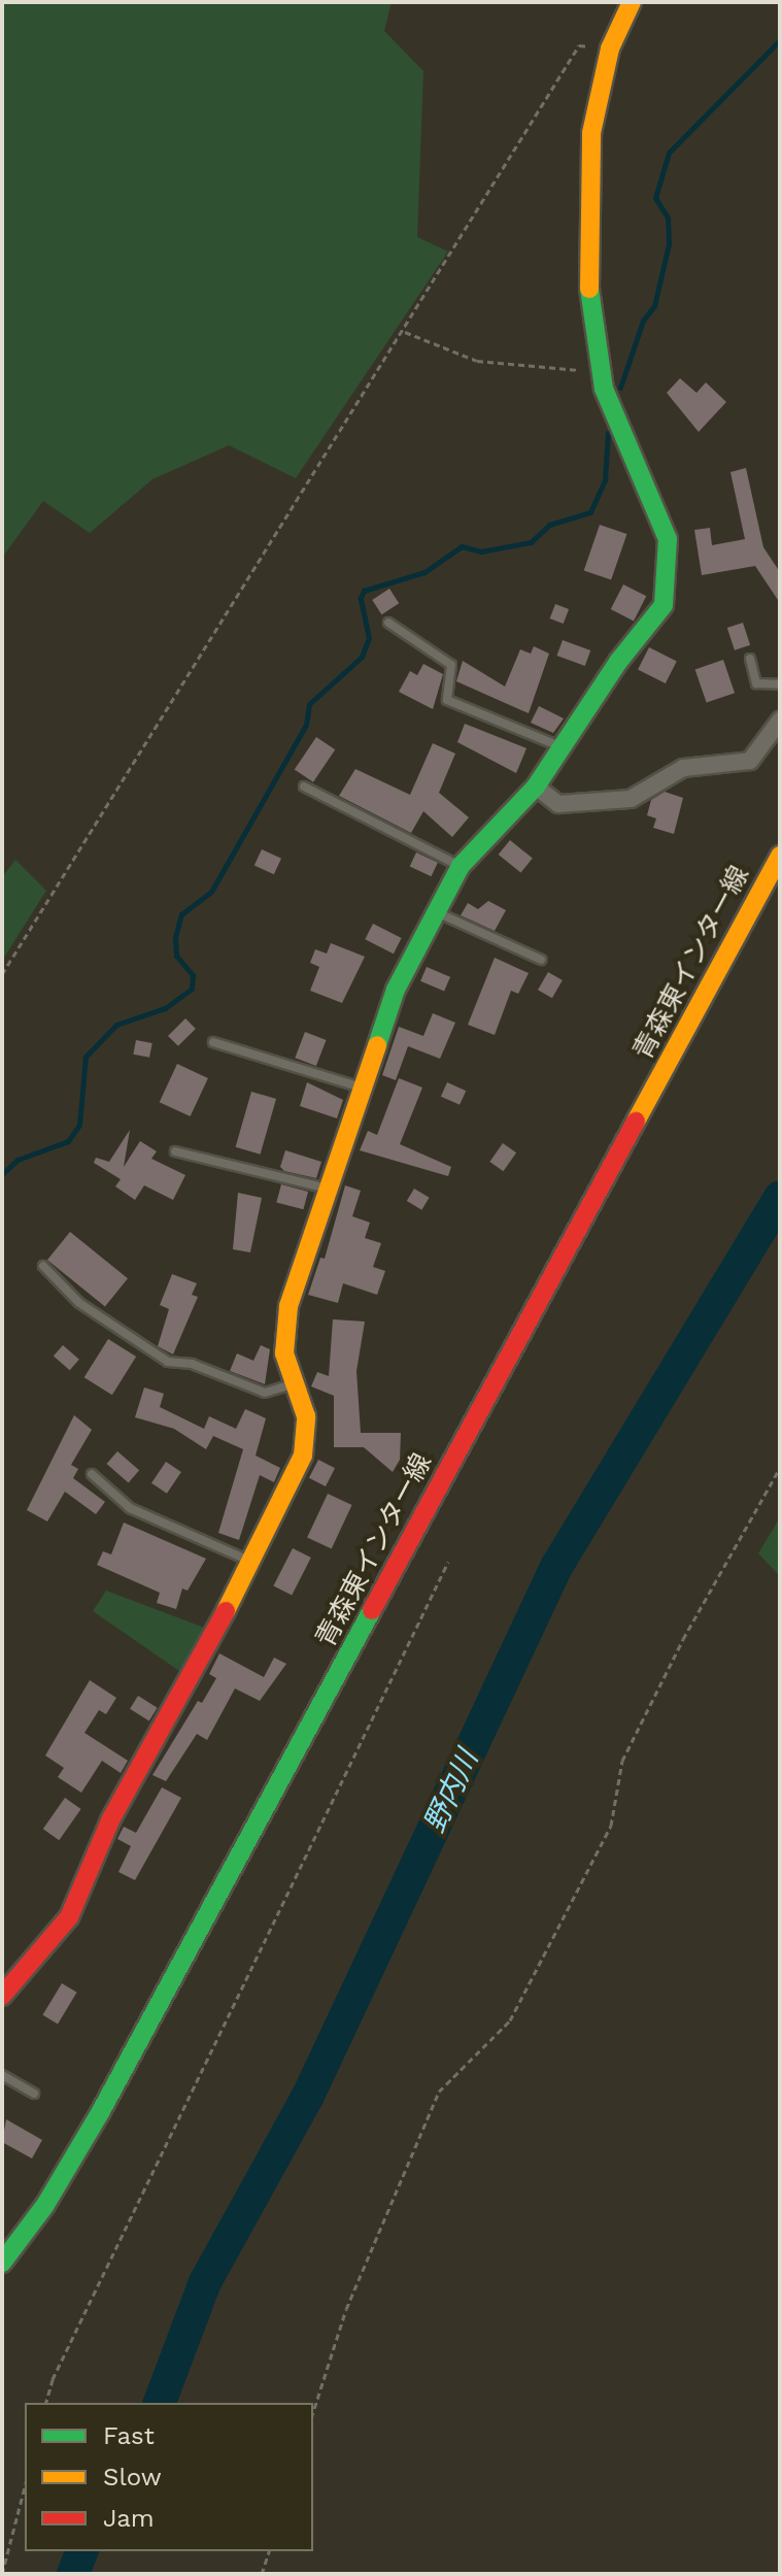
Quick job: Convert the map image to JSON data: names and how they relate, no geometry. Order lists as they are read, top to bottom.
{
  "streets": {
    "street": ["青森東インター線"]
  },
  "water": ["野内川"],
  "legend": ["Fast", "Slow", "Jam"]
}
